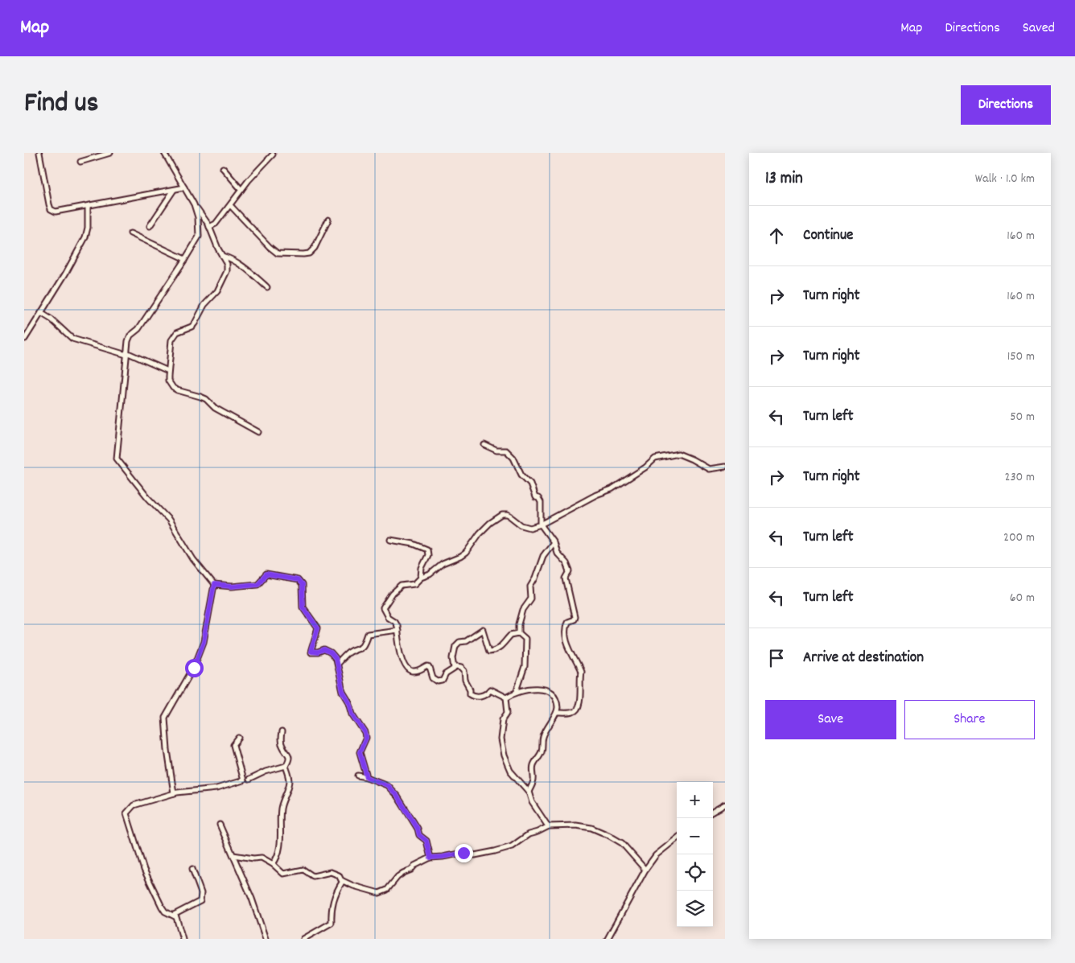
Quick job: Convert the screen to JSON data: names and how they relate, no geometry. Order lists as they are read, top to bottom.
{
  "page": {
    "header": "Map",
    "nav": ["Map", "Directions", "Saved"],
    "title": "Find us",
    "buttons": [
      "Directions",
      ["Save", "Share"]
    ],
    "heading": ["13 min", "Walk · 1.0 km"],
    "list": [
      ["Continue", "160 m"],
      ["Turn right", "160 m"],
      ["Turn right", "150 m"],
      ["Turn left", "50 m"],
      ["Turn right", "230 m"],
      ["Turn left", "200 m"],
      ["Turn left", "60 m"],
      "Arrive at destination"
    ],
    "map_buttons": ["+", "−"]
  }
}
